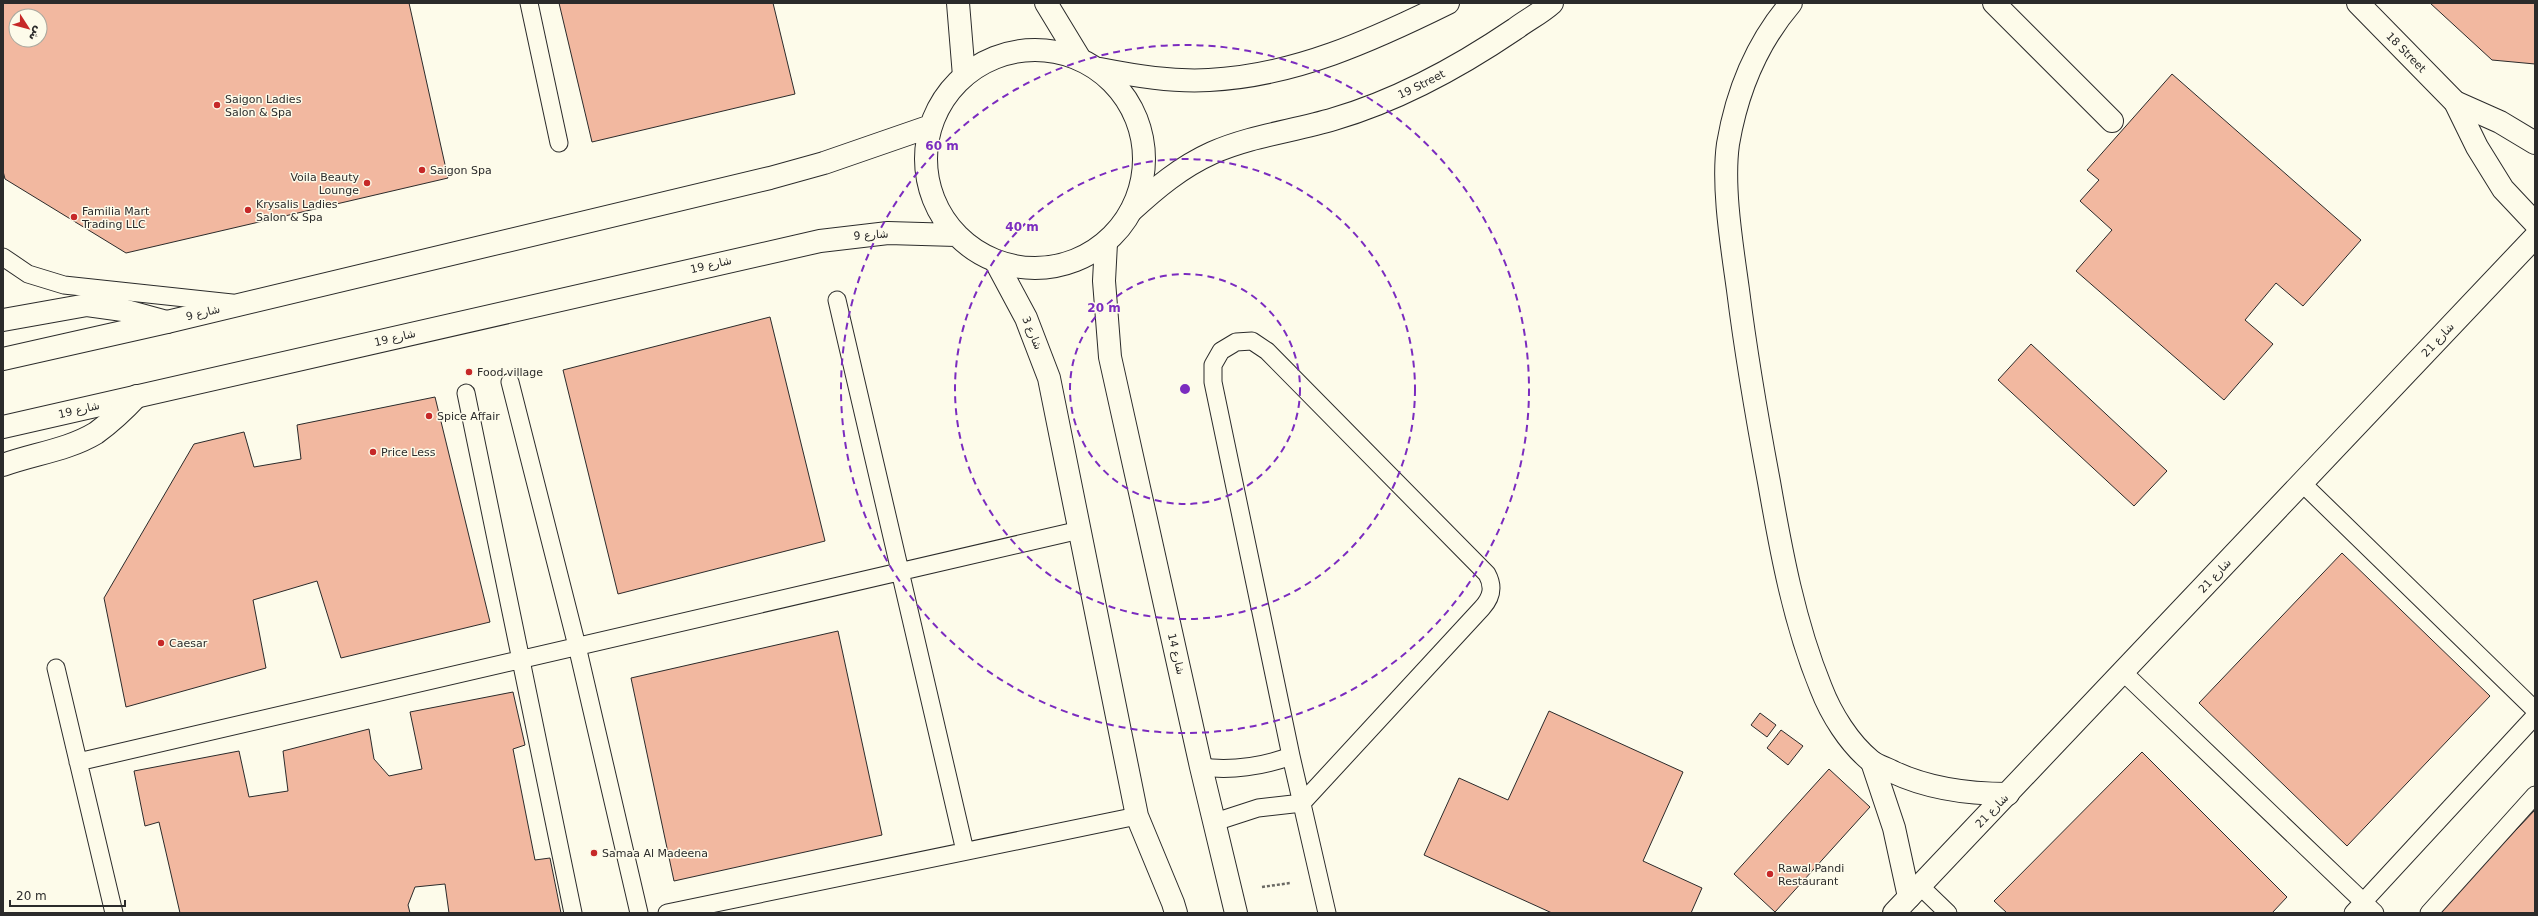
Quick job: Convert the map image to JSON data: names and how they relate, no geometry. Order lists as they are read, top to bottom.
{
  "streets": {
    "street": [
      "18 Street",
      "19 Street",
      "شارع 9",
      "شارع 19",
      "شارع 3",
      "شارع 21",
      "شارع 14"
    ]
  },
  "crossings": [
    ["شارع 9", "شارع 19"]
  ],
  "places": [
    "Saigon Ladies Salon & Spa",
    "Saigon Spa",
    "Voila Beauty Lounge",
    "Krysalis Ladies Salon & Spa",
    "Familia Mart Trading LLC",
    "Food village",
    "Spice Affair",
    "Price Less",
    "Caesar",
    "Samaa Al Madeena",
    "Rawal Pandi Restaurant"
  ],
  "scale_bar": "20 m",
  "north": "bottom right",
  "rings": ["60 m", "40 m", "20 m"]
}
